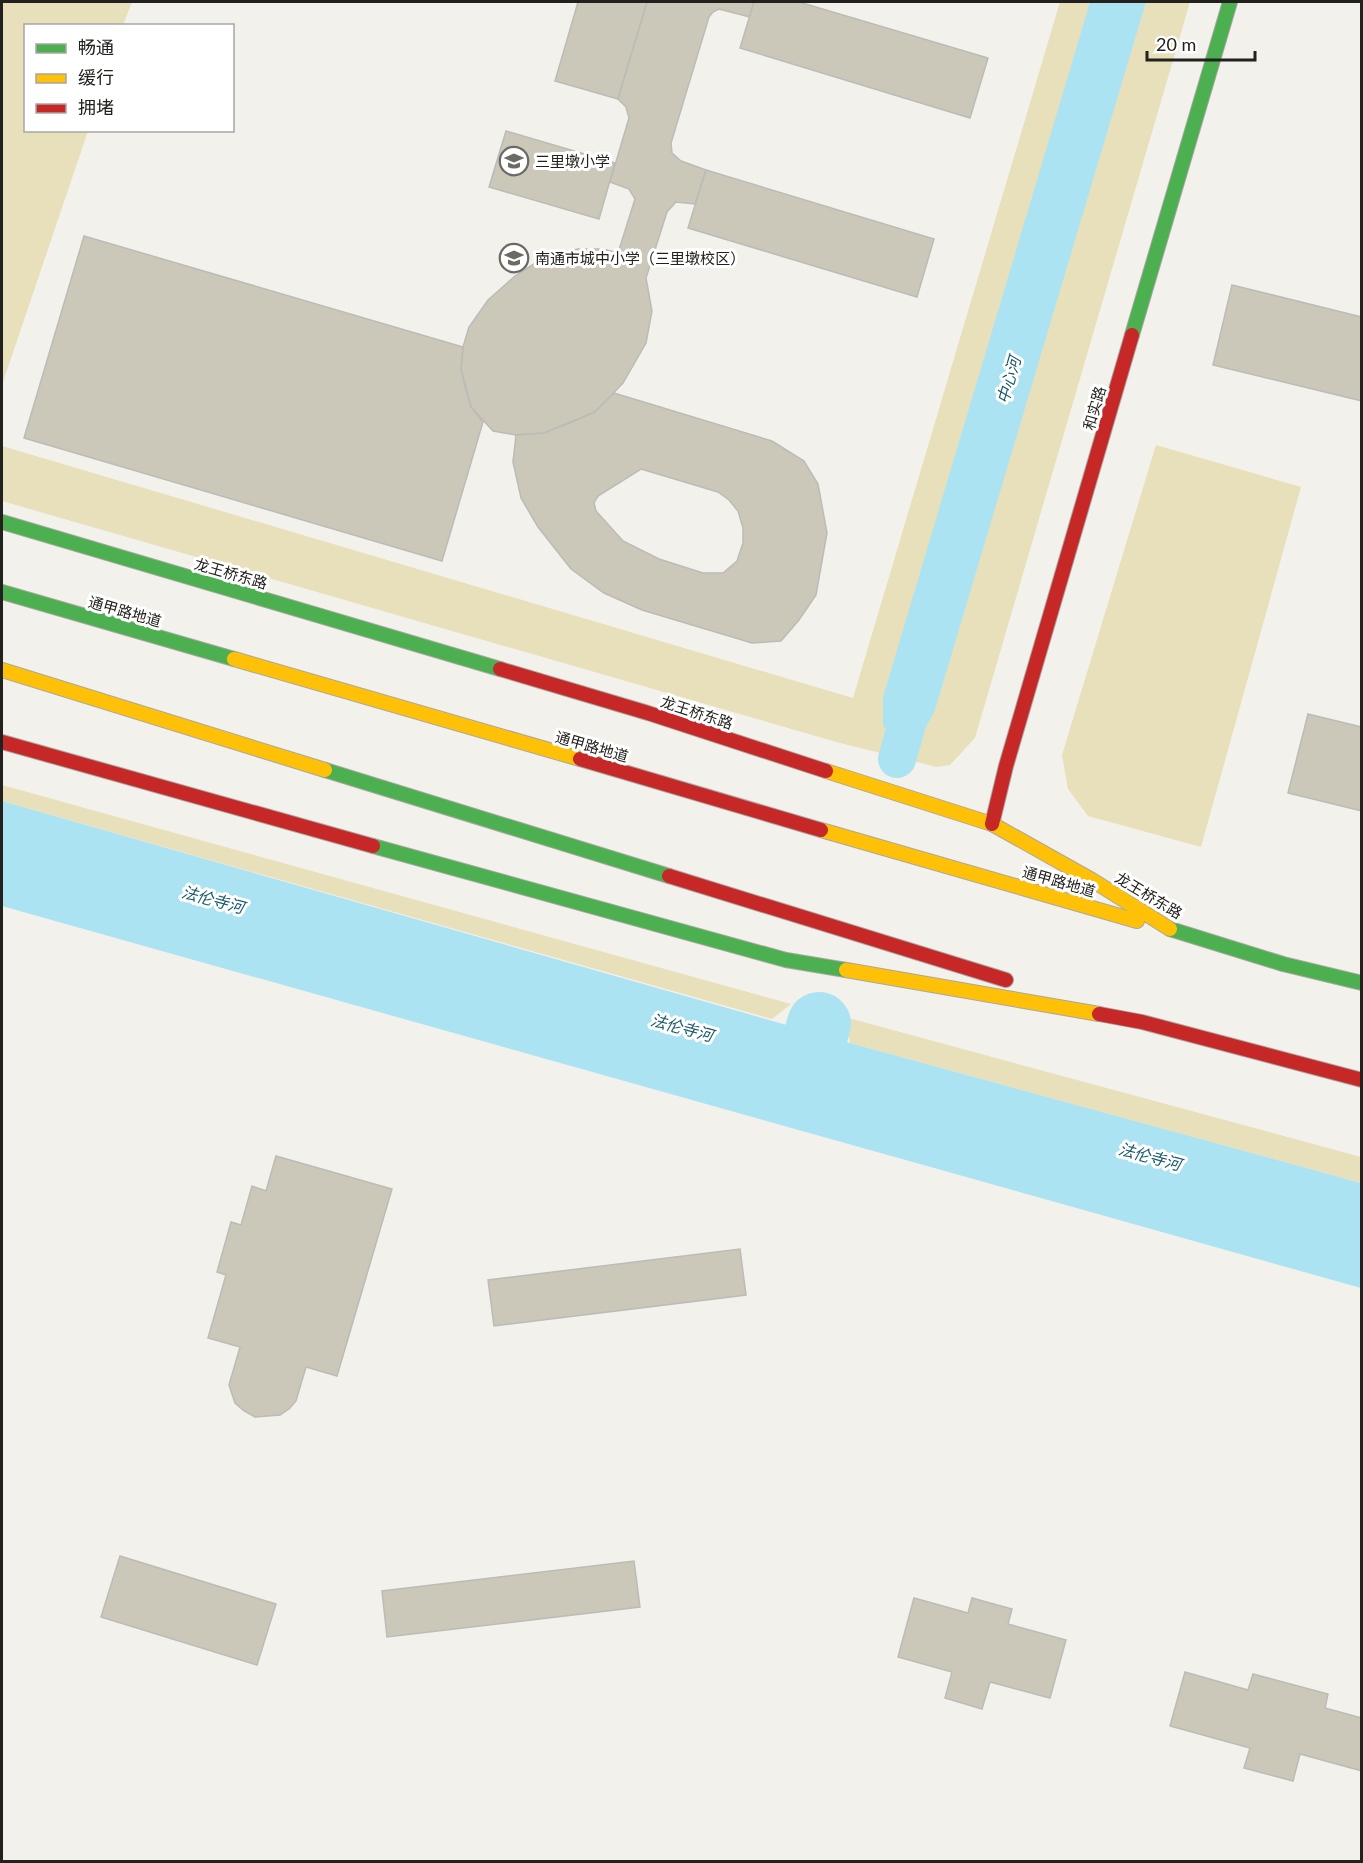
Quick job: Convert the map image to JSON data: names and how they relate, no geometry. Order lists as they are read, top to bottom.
{
  "streets": {
    "main road": ["和实路", "龙王桥东路", "通甲路地道"]
  },
  "crossings": [
    ["和实路", "龙王桥东路"],
    ["龙王桥东路", "通甲路地道"]
  ],
  "water": ["中心河", "法伦寺河"],
  "places": {
    "school or university": ["三里墩小学", "南通市城中小学（三里墩校区）"]
  },
  "legend": ["畅通", "缓行", "拥堵"],
  "scale_bar": "20 m"
}
